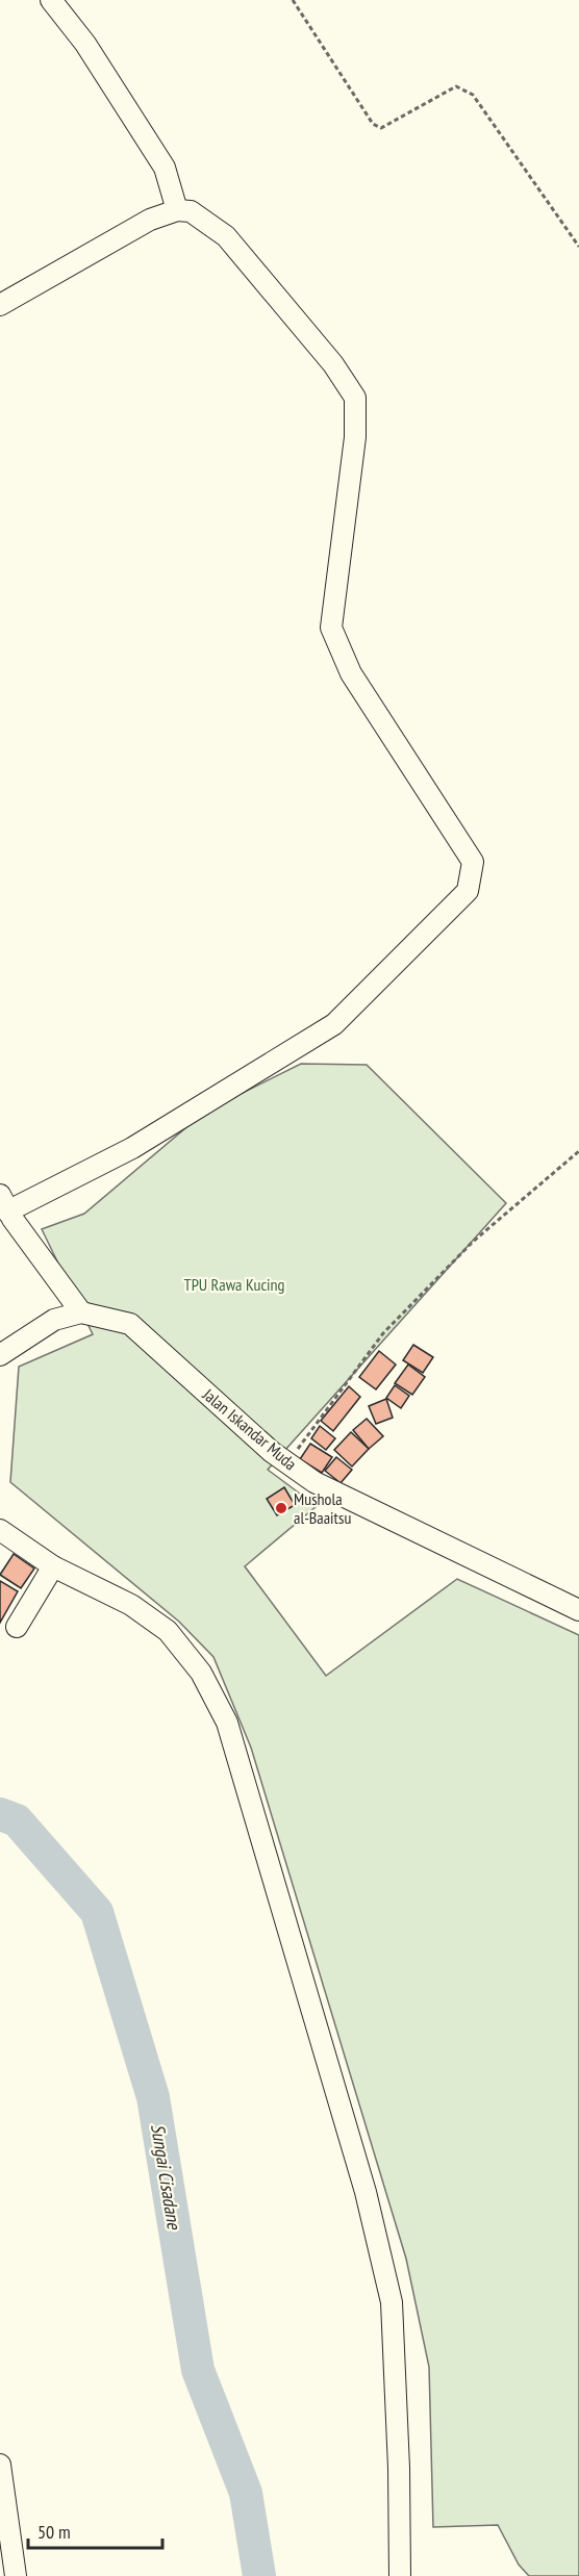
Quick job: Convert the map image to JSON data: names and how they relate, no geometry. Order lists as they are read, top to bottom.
{
  "streets": {
    "street": ["Jalan Iskandar Muda"]
  },
  "water": ["Sungai Cisadane"],
  "parks": ["TPU Rawa Kucing"],
  "places": ["Mushola al-Baaitsu"],
  "scale_bar": "50 m"
}
